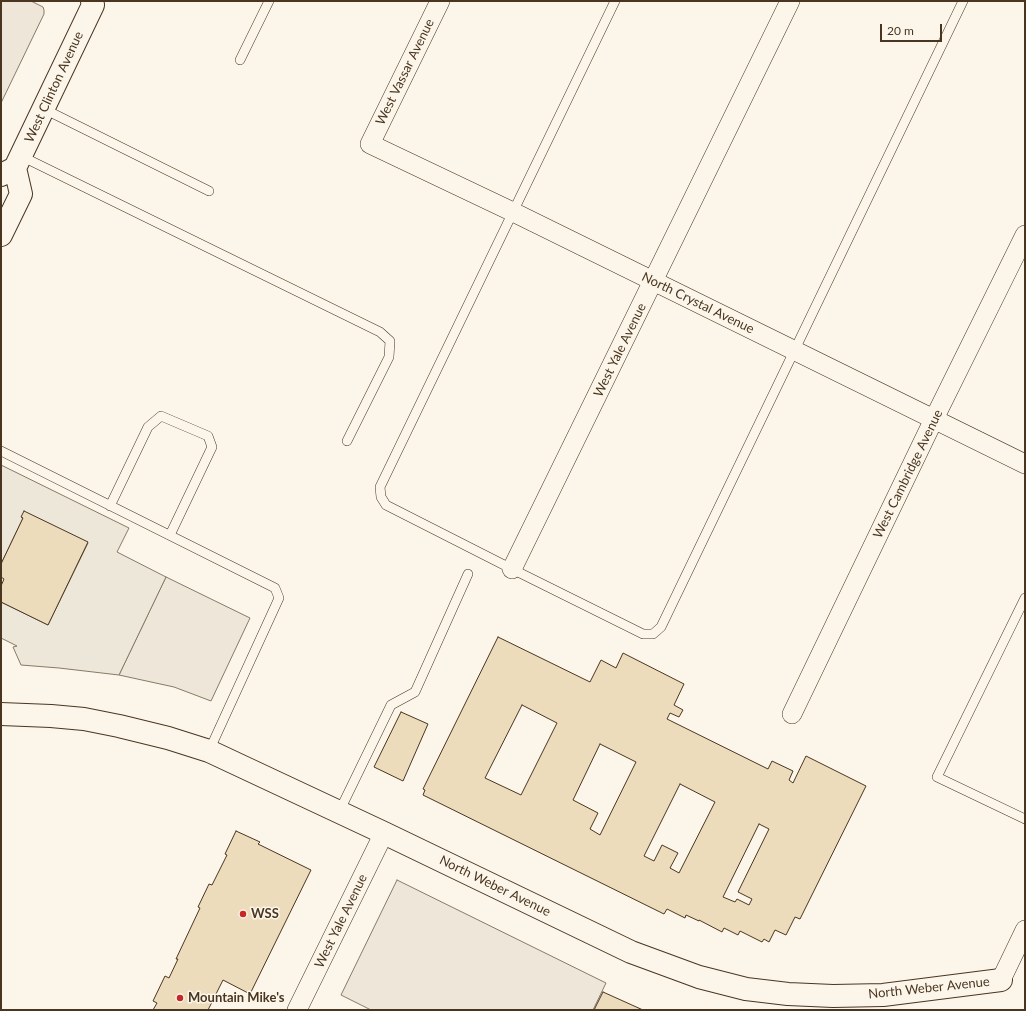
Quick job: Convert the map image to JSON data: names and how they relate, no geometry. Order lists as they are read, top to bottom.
{
  "streets": {
    "main road": ["West Clinton Avenue", "North Weber Avenue"],
    "street": [
      "West Vassar Avenue",
      "North Crystal Avenue",
      "West Yale Avenue",
      "West Cambridge Avenue"
    ]
  },
  "crossings": [
    ["West Vassar Avenue", "North Crystal Avenue"],
    ["North Crystal Avenue", "West Yale Avenue"],
    ["North Crystal Avenue", "West Cambridge Avenue"],
    ["West Yale Avenue", "North Weber Avenue"]
  ],
  "places": ["WSS", "Mountain Mike's"],
  "scale_bar": "20 m"
}
